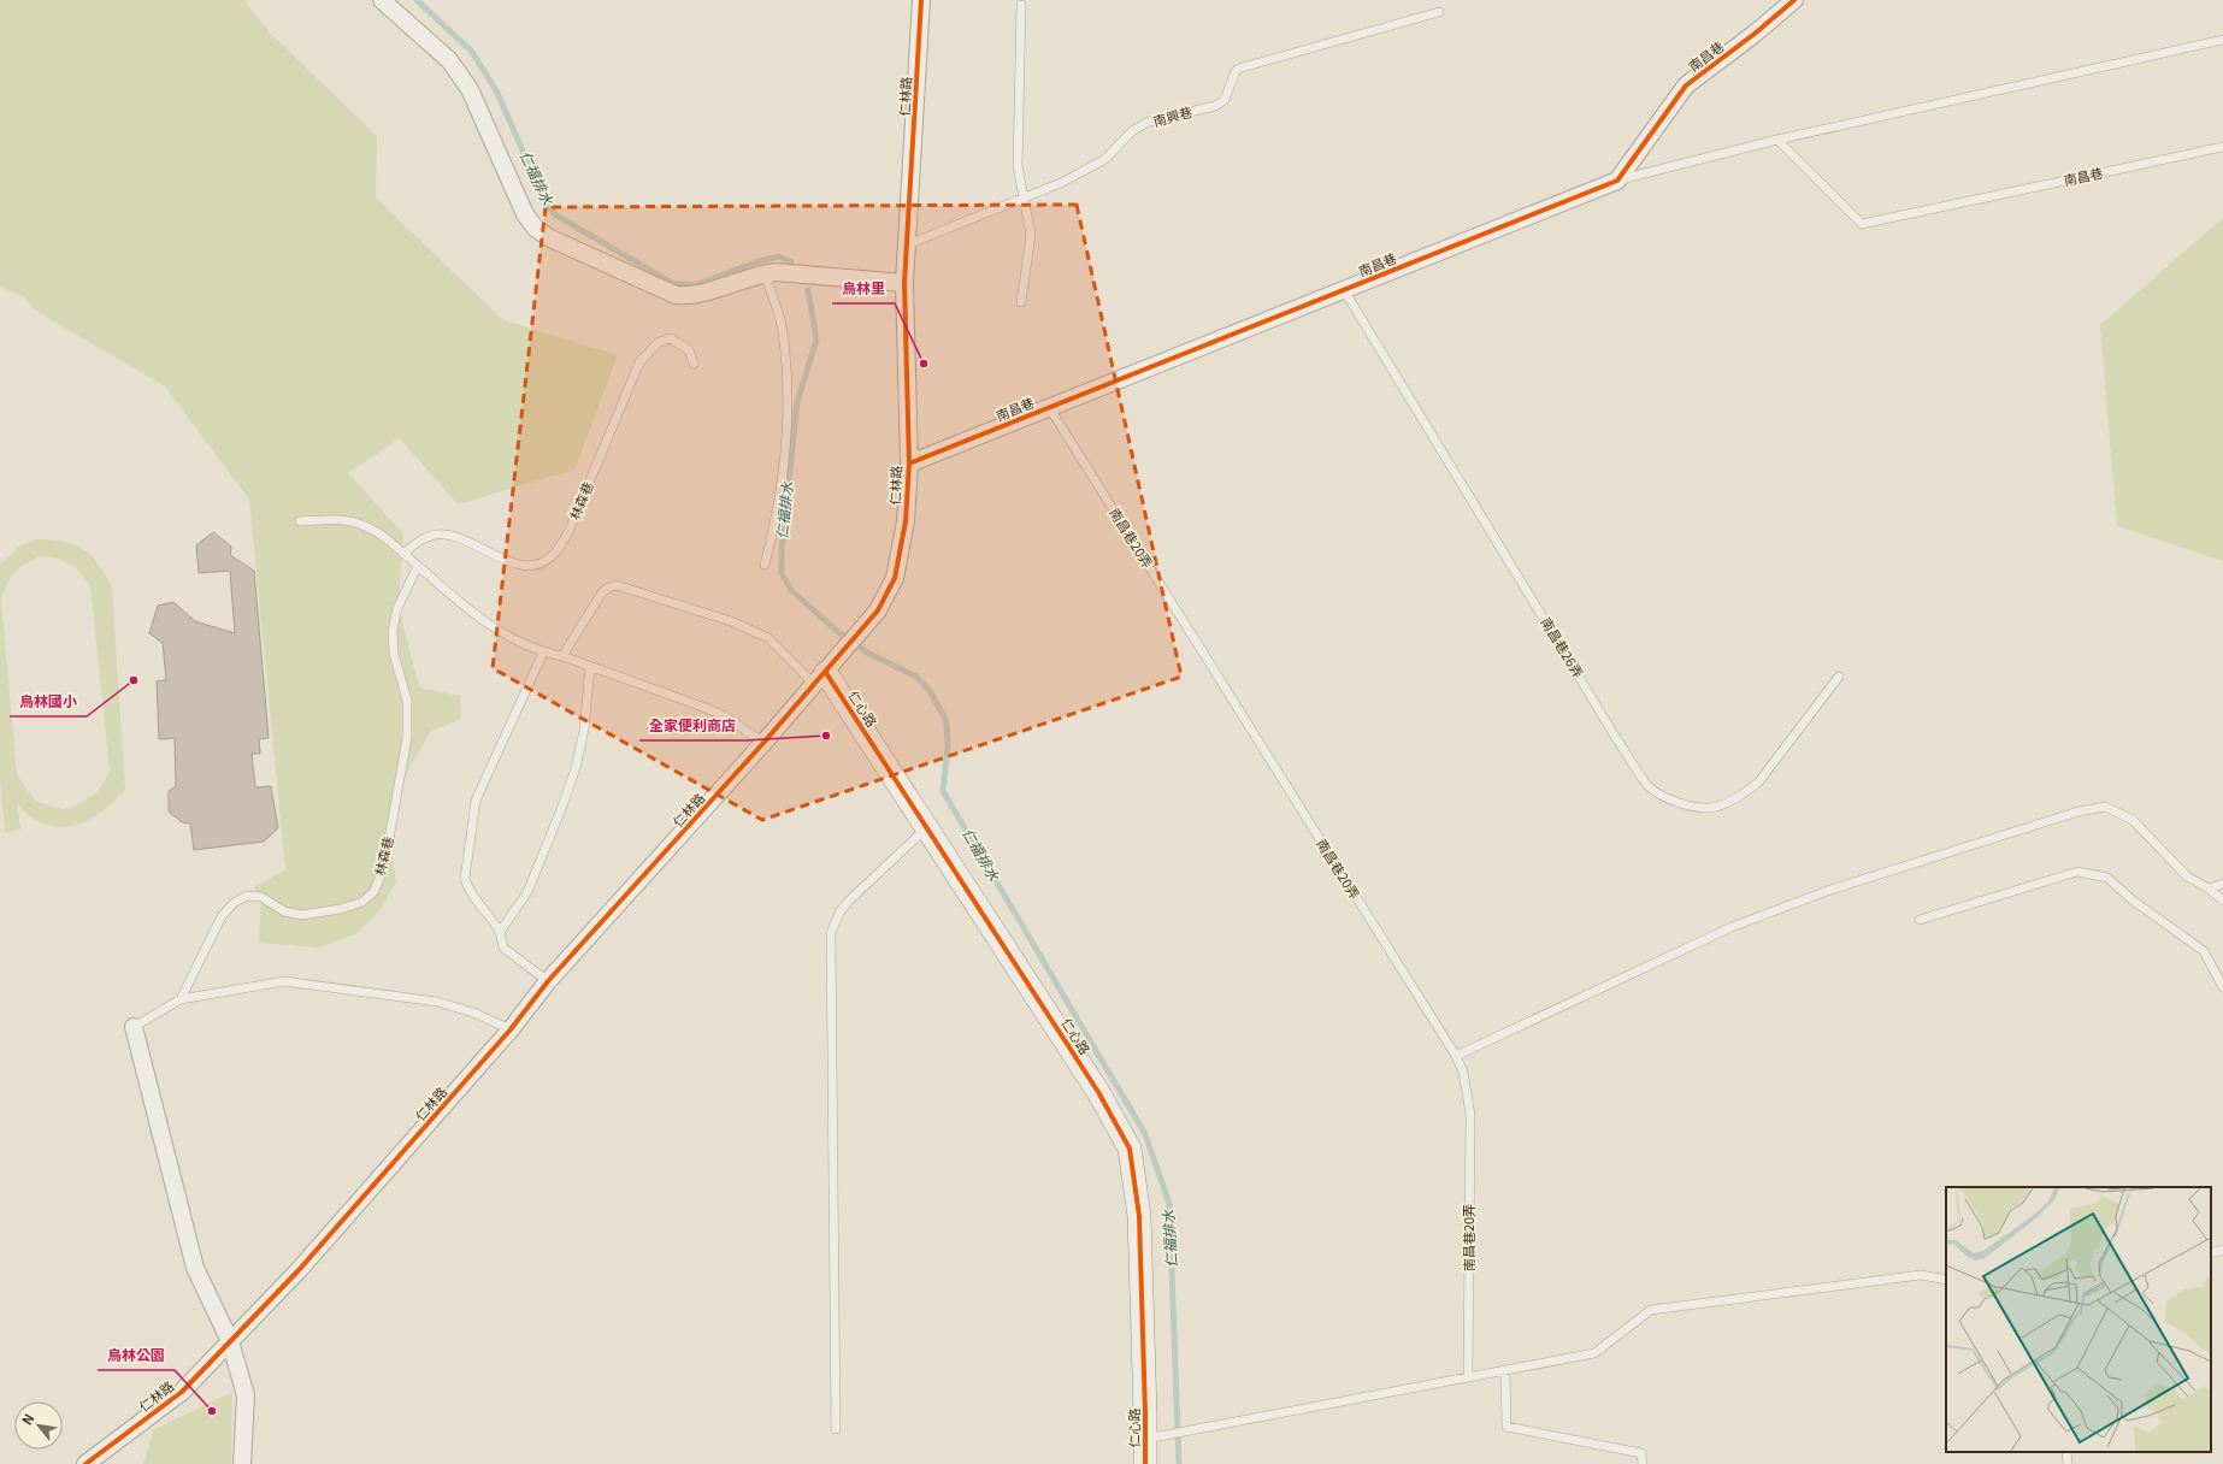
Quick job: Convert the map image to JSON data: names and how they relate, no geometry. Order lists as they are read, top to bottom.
{
  "streets": {
    "street": ["南昌巷", "仁林路", "仁心路"],
    "lane": [
      "南興巷",
      "林森巷",
      "南昌巷20弄",
      "南昌巷26弄"
    ]
  },
  "crossings": [
    ["南昌巷", "仁林路"],
    ["南昌巷", "南昌巷20弄"],
    ["南昌巷", "南昌巷26弄"],
    ["仁林路", "南興巷"],
    ["仁林路", "仁心路"]
  ],
  "water": ["仁福排水"],
  "places": [
    "烏林里",
    "烏林國小",
    "全家便利商店",
    "烏林公園"
  ],
  "north": "top left"
}
